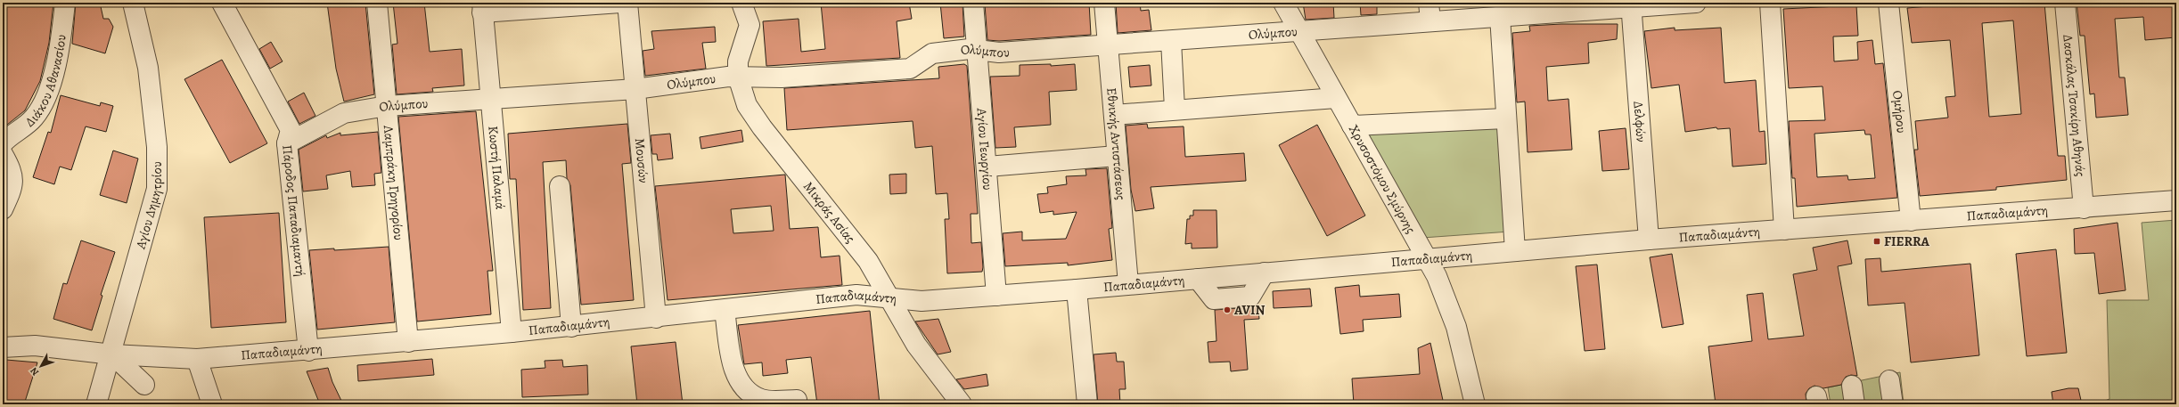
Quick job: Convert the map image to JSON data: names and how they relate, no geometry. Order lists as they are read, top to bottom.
{
  "streets": {
    "street": [
      "Ολύμπου",
      "Διάκου Αθανασίου",
      "Δασκάλας Τσακίρη Αθηνάς",
      "Ομήρου",
      "Δελφών",
      "Εθνικής Αντιστάσεως",
      "Αγίου Γεωργίου",
      "Μουσών",
      "Κωστή Παλαμά",
      "Χρυσοστόμου Σμύρνης",
      "Λαμπράκη Γρηγορίου",
      "Αγίου Δημητρίου",
      "Πάροδος Παπαδιαμαντή",
      "Μικράς Ασίας",
      "Παπαδιαμάντη"
    ]
  },
  "crossings": [
    ["Ολύμπου", "Δελφών"],
    ["Ολύμπου", "Εθνικής Αντιστάσεως"],
    ["Ολύμπου", "Αγίου Γεωργίου"],
    ["Ολύμπου", "Μουσών"],
    ["Ολύμπου", "Κωστή Παλαμά"],
    ["Ολύμπου", "Χρυσοστόμου Σμύρνης"],
    ["Ολύμπου", "Λαμπράκη Γρηγορίου"],
    ["Ολύμπου", "Πάροδος Παπαδιαμαντή"],
    ["Ολύμπου", "Μικράς Ασίας"],
    ["Δασκάλας Τσακίρη Αθηνάς", "Παπαδιαμάντη"],
    ["Ομήρου", "Παπαδιαμάντη"],
    ["Δελφών", "Παπαδιαμάντη"],
    ["Εθνικής Αντιστάσεως", "Παπαδιαμάντη"],
    ["Αγίου Γεωργίου", "Παπαδιαμάντη"],
    ["Μουσών", "Παπαδιαμάντη"],
    ["Κωστή Παλαμά", "Παπαδιαμάντη"],
    ["Χρυσοστόμου Σμύρνης", "Παπαδιαμάντη"],
    ["Λαμπράκη Γρηγορίου", "Παπαδιαμάντη"],
    ["Αγίου Δημητρίου", "Παπαδιαμάντη"],
    ["Πάροδος Παπαδιαμαντή", "Παπαδιαμάντη"],
    ["Μικράς Ασίας", "Παπαδιαμάντη"]
  ],
  "places": {
    "transit": ["FIERRA"],
    "other": ["AVIN"]
  },
  "north": "bottom left"
}
